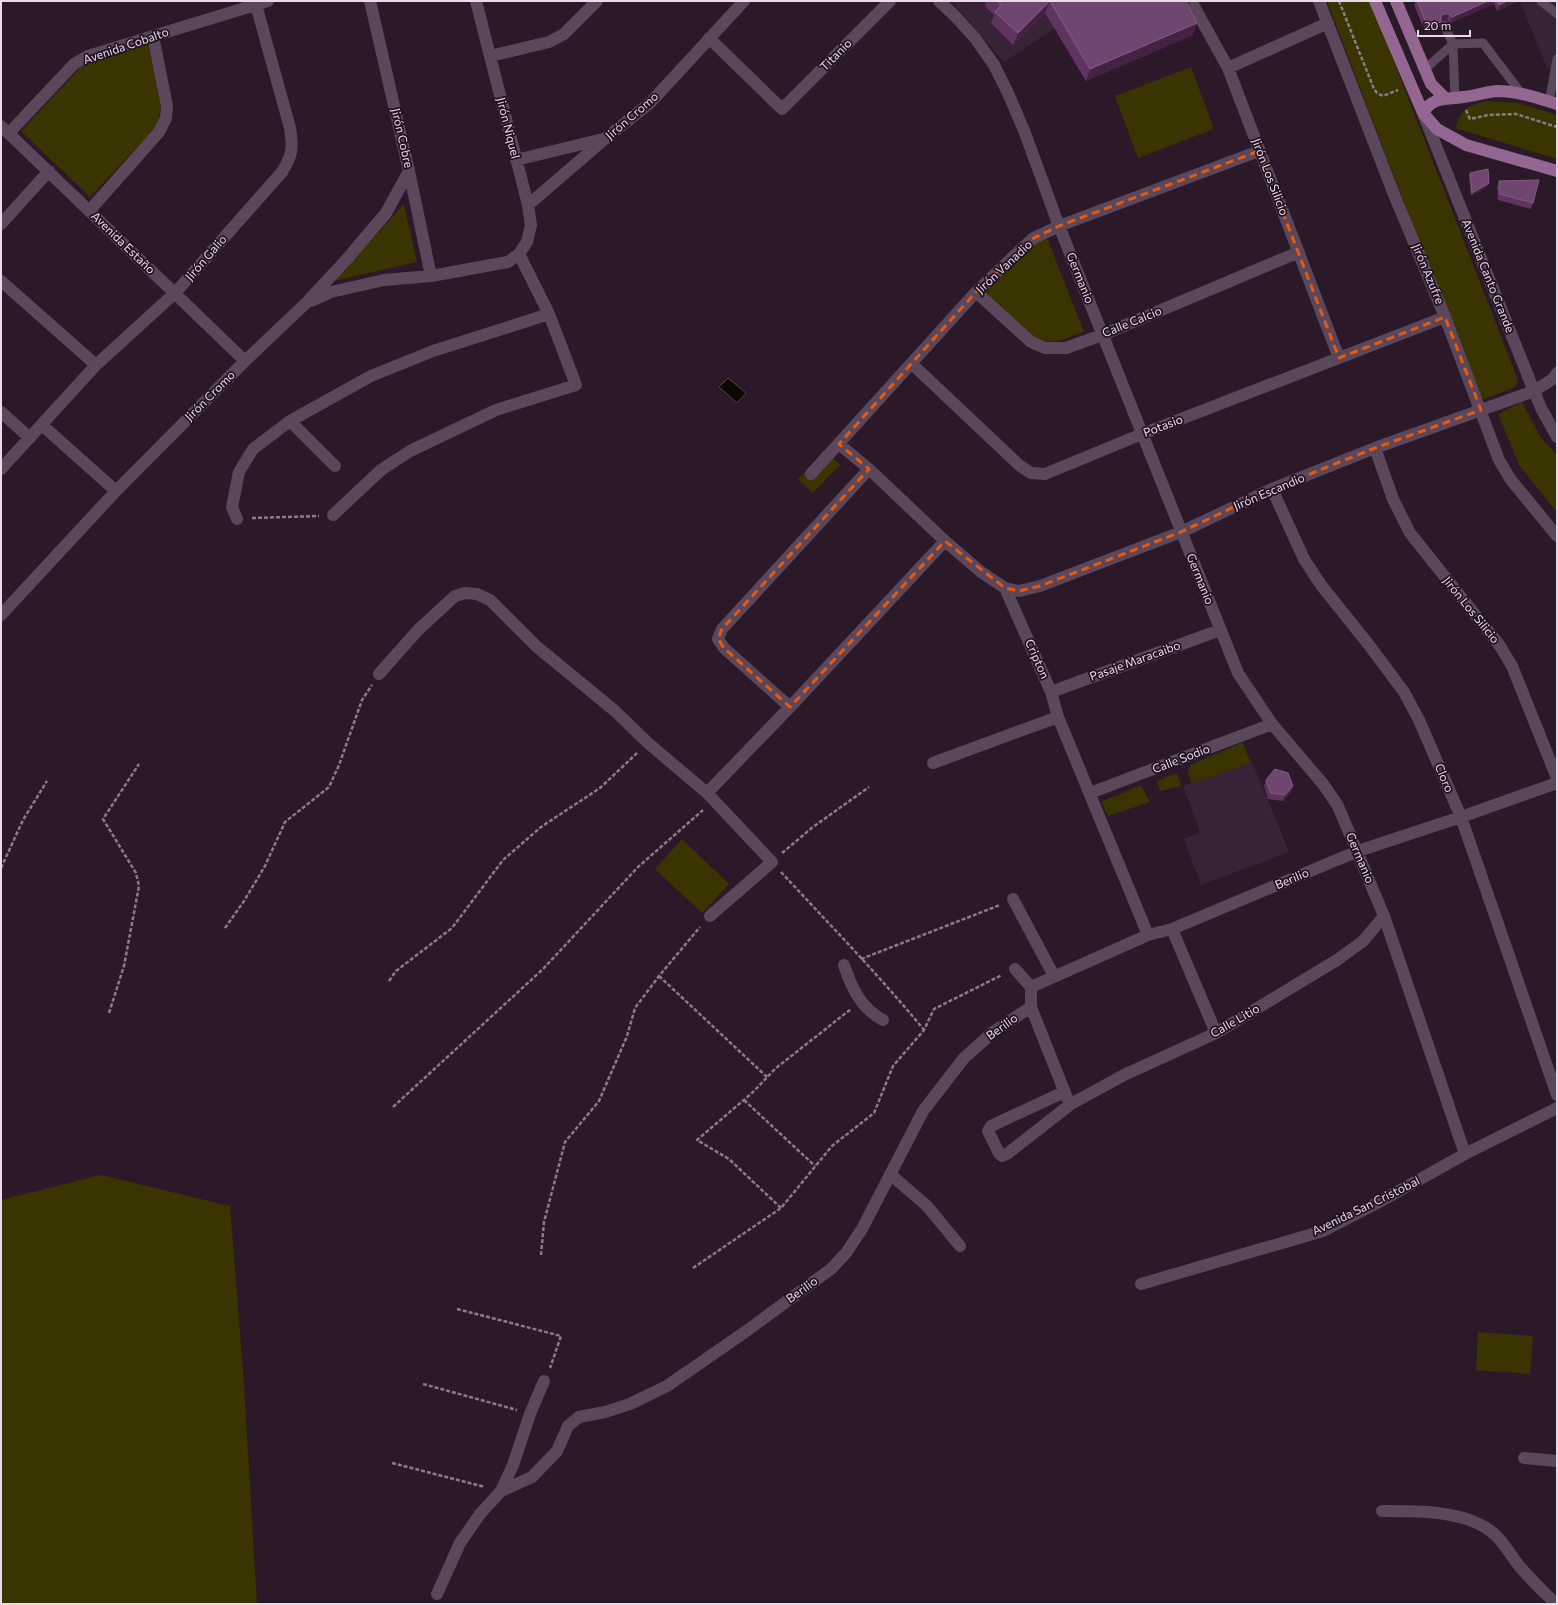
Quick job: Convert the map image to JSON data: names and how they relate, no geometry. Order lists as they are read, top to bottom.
{
  "streets": {
    "street": [
      "Avenida Cobalto",
      "Titanio",
      "Jirón Cromo",
      "Jirón Niquel",
      "Jirón Cobre",
      "Jirón Los Silicio",
      "Avenida Estaño",
      "Jirón Galio",
      "Jirón Vanadio",
      "Jirón Azufre",
      "Avenida Canto Grande",
      "Germanio",
      "Calle Calcio",
      "Potasio",
      "Jirón Escandio",
      "Cripton",
      "Pasaje Maracaibo",
      "Calle Sodio",
      "Cloro",
      "Berilio",
      "Calle Litio",
      "Avenida San Cristobal"
    ]
  },
  "crossings": [
    ["Avenida Cobalto", "Avenida Estaño"],
    ["Avenida Cobalto", "Jirón Galio"],
    ["Titanio", "Jirón Cromo"],
    ["Jirón Cromo", "Jirón Niquel"],
    ["Jirón Cromo", "Jirón Cobre"],
    ["Jirón Cromo", "Avenida Estaño"],
    ["Jirón Los Silicio", "Jirón Vanadio"],
    ["Jirón Los Silicio", "Calle Calcio"],
    ["Jirón Los Silicio", "Potasio"],
    ["Jirón Los Silicio", "Jirón Escandio"],
    ["Avenida Estaño", "Jirón Galio"],
    ["Jirón Vanadio", "Germanio"],
    ["Jirón Vanadio", "Calle Calcio"],
    ["Jirón Vanadio", "Potasio"],
    ["Jirón Azufre", "Potasio"],
    ["Jirón Azufre", "Jirón Escandio"],
    ["Avenida Canto Grande", "Jirón Escandio"],
    ["Germanio", "Calle Calcio"],
    ["Germanio", "Potasio"],
    ["Germanio", "Jirón Escandio"],
    ["Germanio", "Pasaje Maracaibo"],
    ["Germanio", "Calle Sodio"],
    ["Germanio", "Berilio"],
    ["Germanio", "Calle Litio"],
    ["Germanio", "Avenida San Cristobal"],
    ["Jirón Escandio", "Cripton"],
    ["Jirón Escandio", "Cloro"],
    ["Cripton", "Pasaje Maracaibo"],
    ["Cripton", "Calle Sodio"],
    ["Cripton", "Berilio"],
    ["Cloro", "Berilio"]
  ],
  "scale_bar": "20 m"
}
